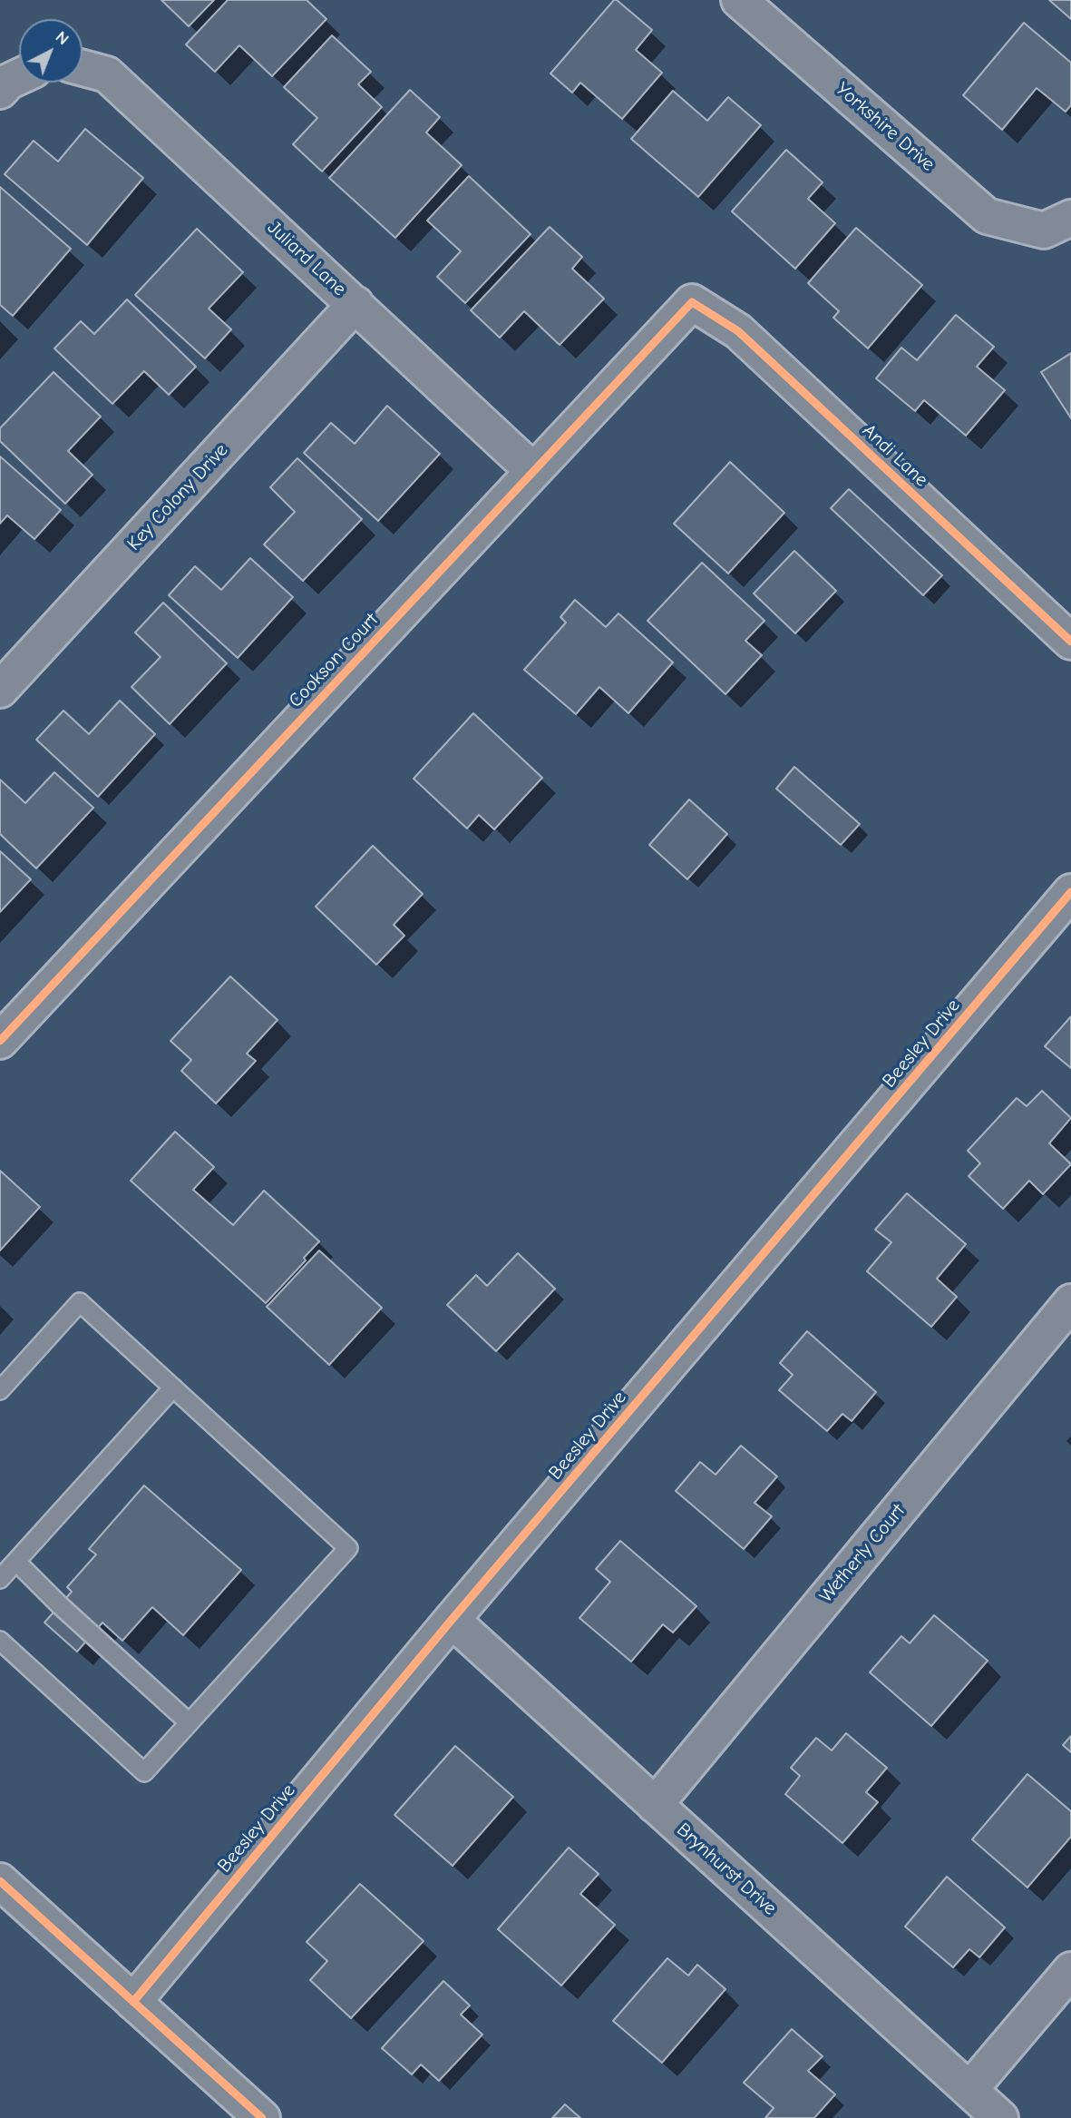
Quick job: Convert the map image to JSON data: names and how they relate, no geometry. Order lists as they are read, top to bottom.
{
  "streets": {
    "street": [
      "Yorkshire Drive",
      "Juliard Lane",
      "Andi Lane",
      "Key Colony Drive",
      "Cookson Court",
      "Beesley Drive",
      "Wetherly Court",
      "Brynhurst Drive"
    ]
  },
  "crossings": [
    ["Juliard Lane", "Key Colony Drive"],
    ["Juliard Lane", "Cookson Court"],
    ["Andi Lane", "Cookson Court"],
    ["Beesley Drive", "Brynhurst Drive"],
    ["Wetherly Court", "Brynhurst Drive"]
  ],
  "north": "top right"
}
